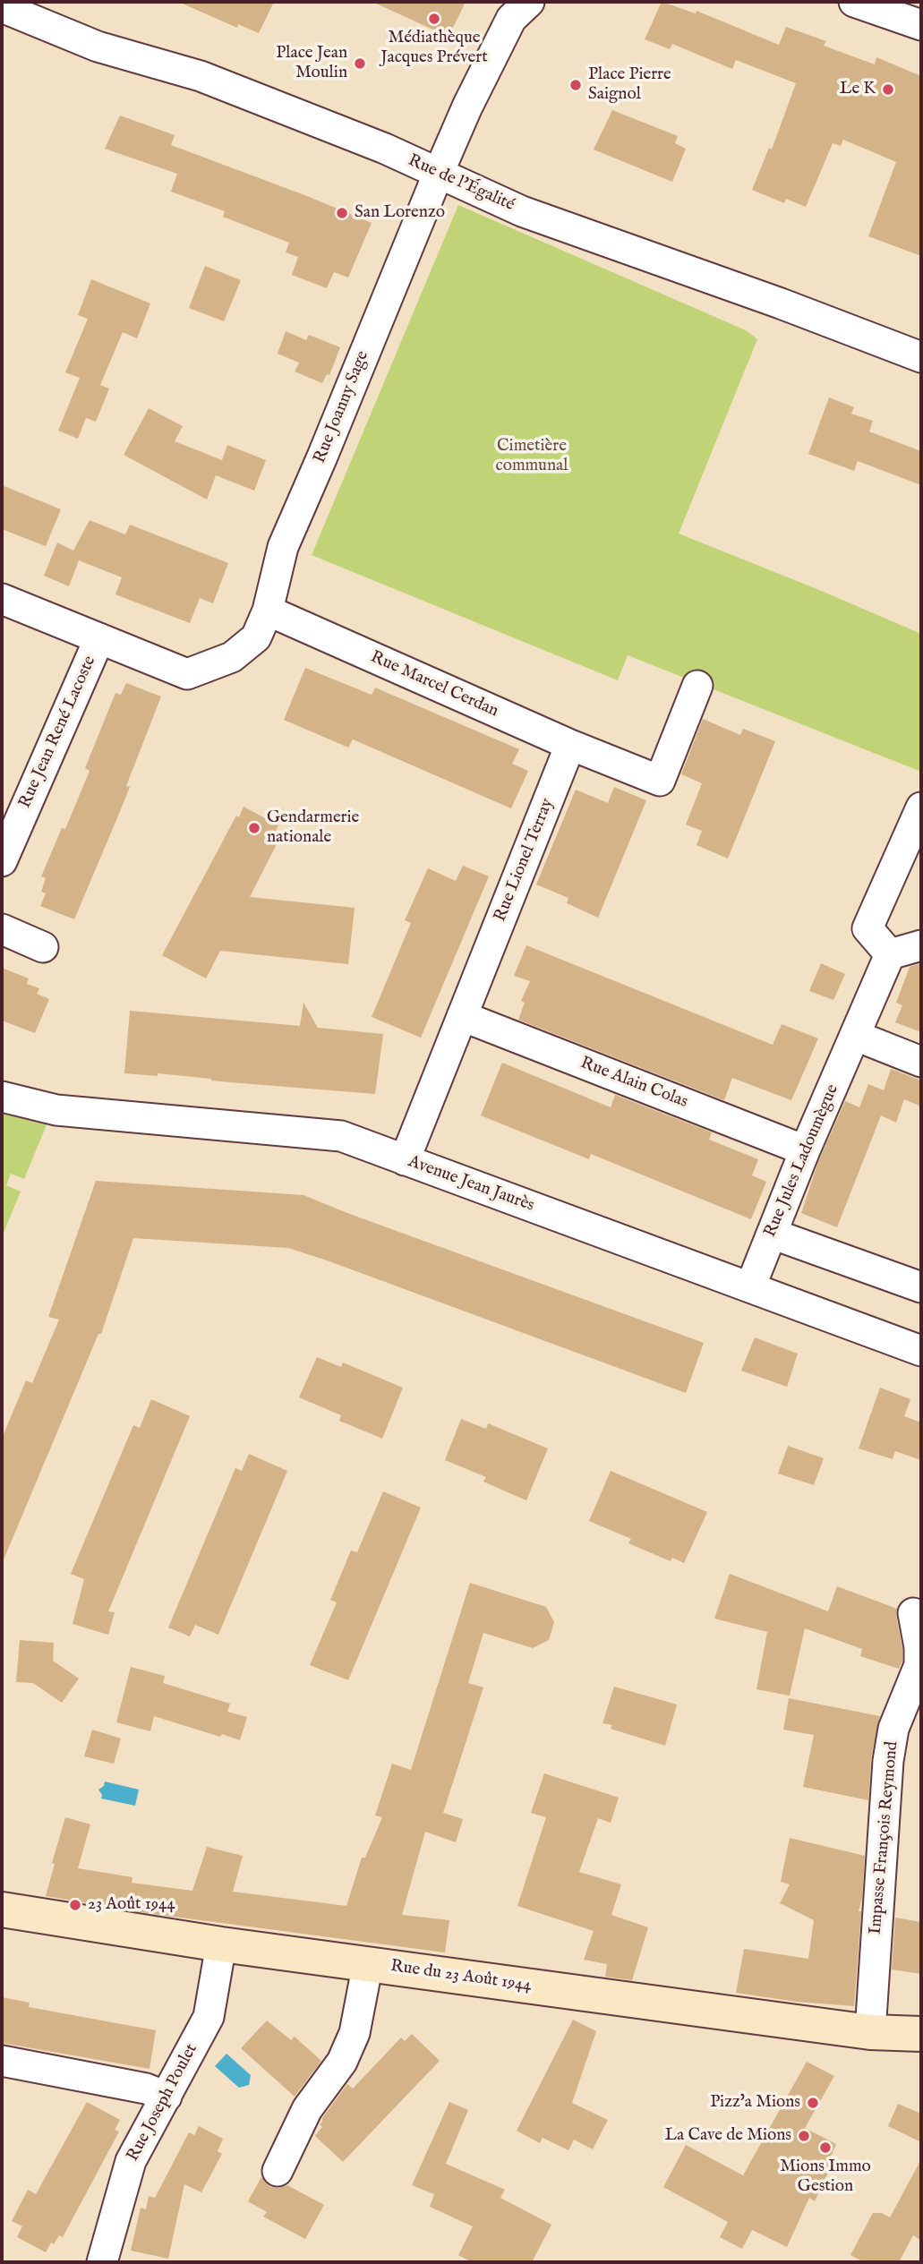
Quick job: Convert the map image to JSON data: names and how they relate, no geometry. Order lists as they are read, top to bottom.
{
  "streets": {
    "main road": ["Rue du 23 Août 1944"],
    "street": [
      "Rue de l'Égalité",
      "Rue Joanny Sage",
      "Rue Marcel Cerdan",
      "Rue Jean René Lacoste",
      "Rue Lionel Terray",
      "Rue Alain Colas",
      "Rue Jules Ladoumègue",
      "Avenue Jean Jaurès",
      "Impasse François Reymond",
      "Rue Joseph Poulet"
    ]
  },
  "crossings": [
    ["Rue de l'Égalité", "Rue Joanny Sage"],
    ["Rue Joanny Sage", "Rue Marcel Cerdan"],
    ["Rue Joanny Sage", "Rue Jean René Lacoste"],
    ["Rue Marcel Cerdan", "Rue Jean René Lacoste"],
    ["Rue Marcel Cerdan", "Rue Lionel Terray"],
    ["Rue Lionel Terray", "Rue Alain Colas"],
    ["Rue Lionel Terray", "Avenue Jean Jaurès"],
    ["Rue Alain Colas", "Rue Jules Ladoumègue"],
    ["Rue Jules Ladoumègue", "Avenue Jean Jaurès"],
    ["Impasse François Reymond", "Rue du 23 Août 1944"],
    ["Rue du 23 Août 1944", "Rue Joseph Poulet"]
  ],
  "parks": ["Cimetière communal"],
  "places": [
    "Médiathèque Jacques Prévert",
    "Place Jean Moulin",
    "Place Pierre Saignol",
    "Le K",
    "San Lorenzo",
    "Gendarmerie nationale",
    "23 Août 1944",
    "Pizz'a Mions",
    "La Cave de Mions",
    "Mions Immo Gestion"
  ]
}
